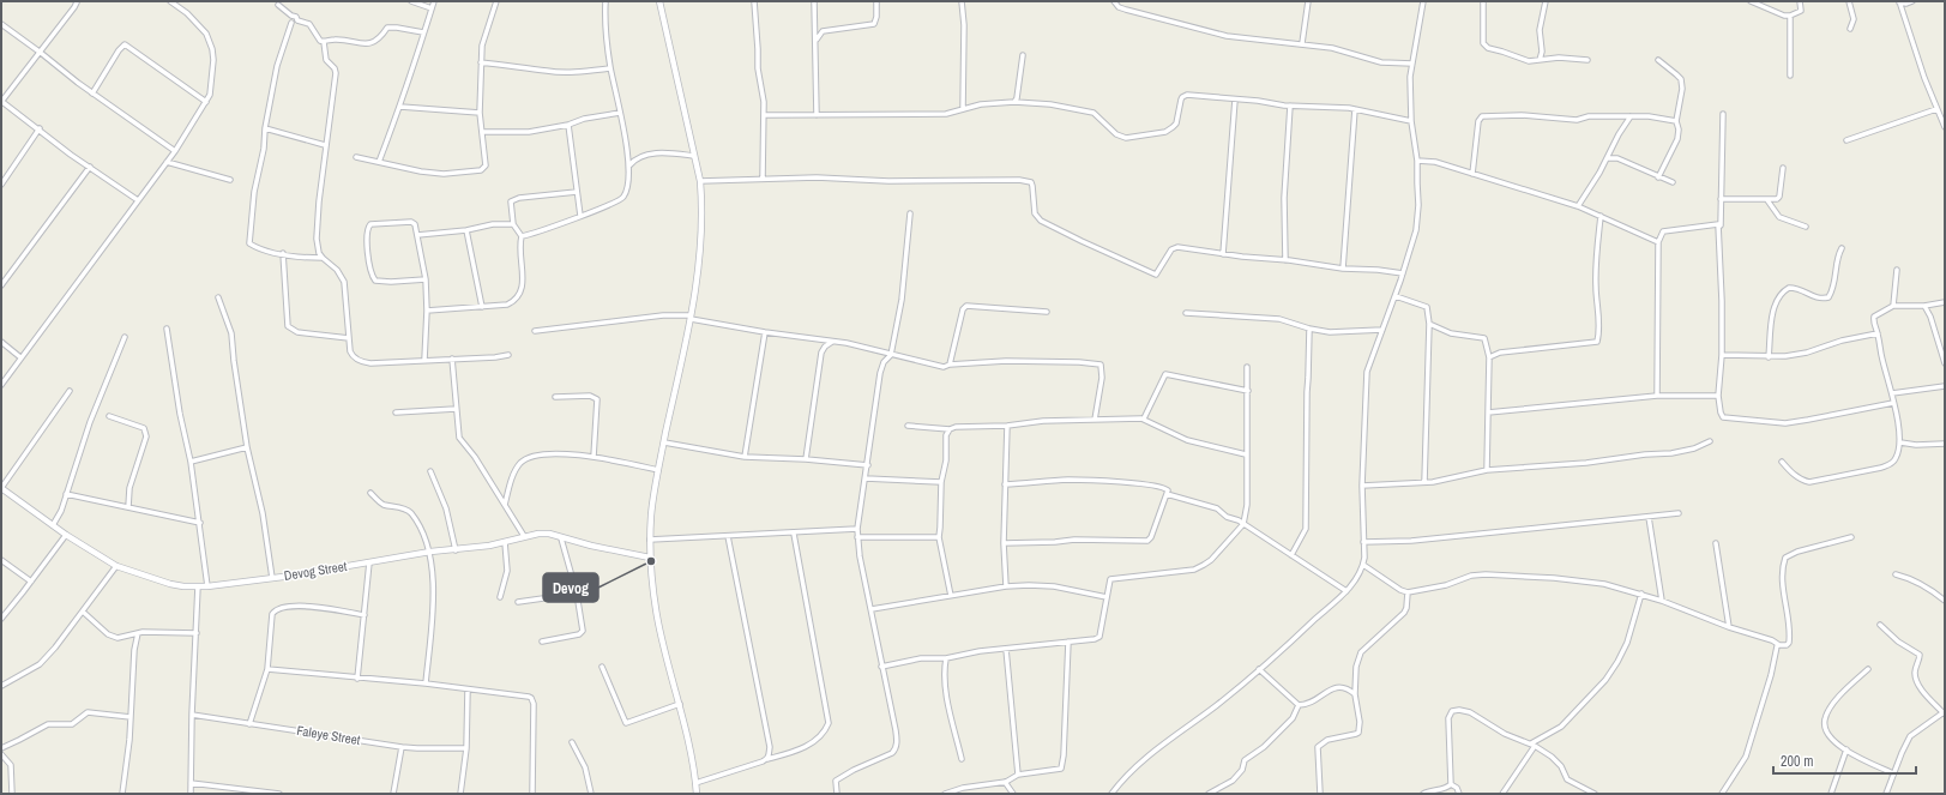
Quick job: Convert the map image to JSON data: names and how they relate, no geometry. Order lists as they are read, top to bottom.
{
  "streets": {
    "street": ["Devog Street", "Faleye Street"]
  },
  "places": ["Devog"],
  "scale_bar": "200 m"
}
